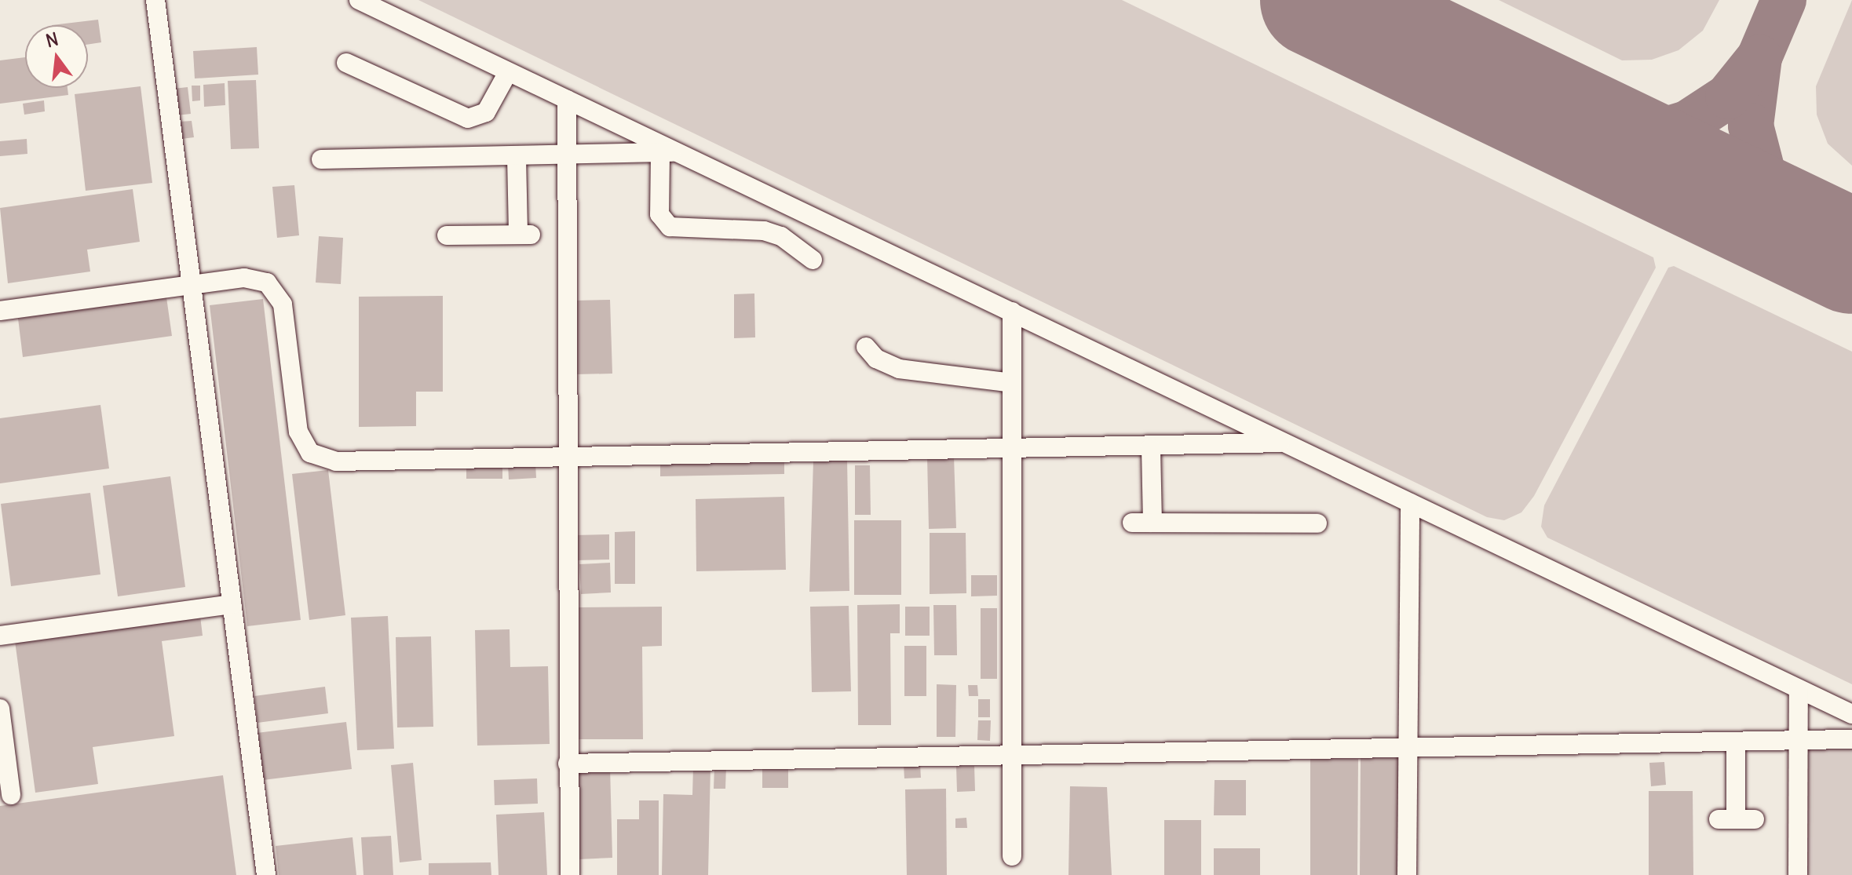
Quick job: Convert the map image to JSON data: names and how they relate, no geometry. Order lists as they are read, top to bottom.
{
  "north": "top"
}
